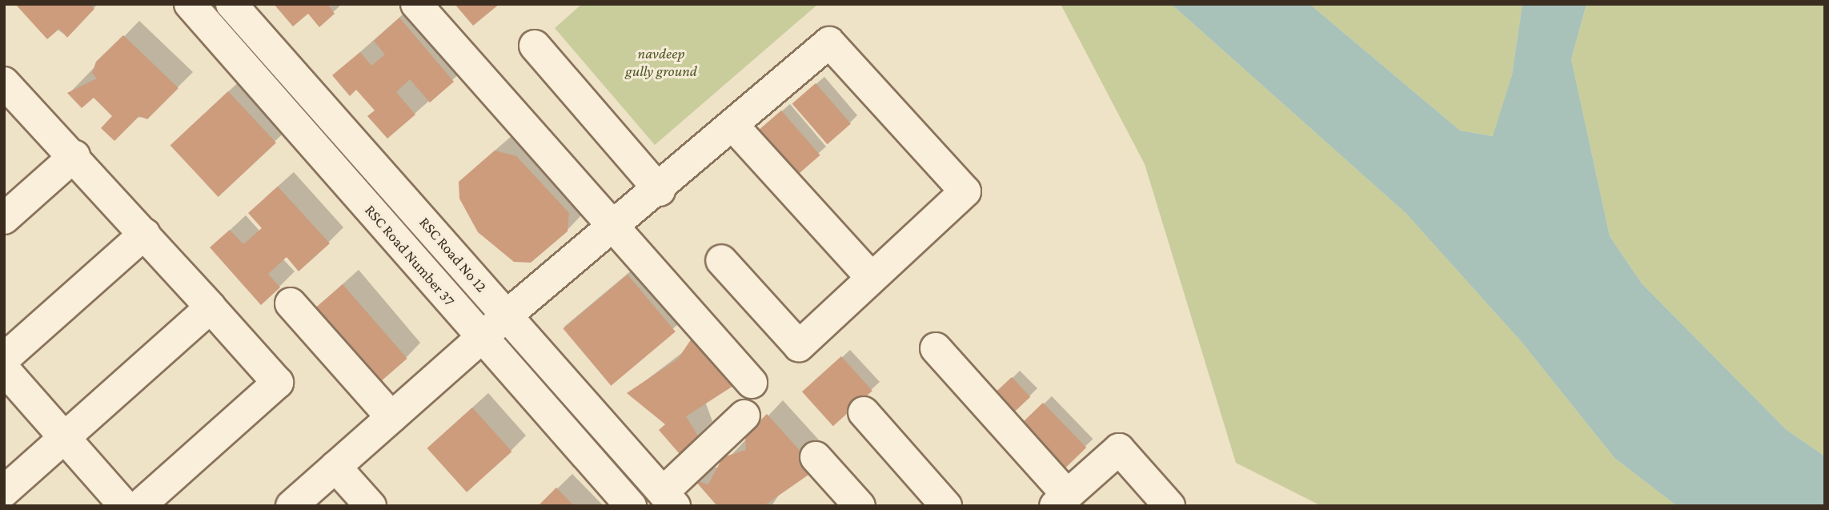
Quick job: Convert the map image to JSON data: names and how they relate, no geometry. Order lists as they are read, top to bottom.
{
  "streets": {
    "street": ["RSC Road No 12", "RSC Road Number 37"]
  },
  "parks": ["navdeep gully ground"]
}
